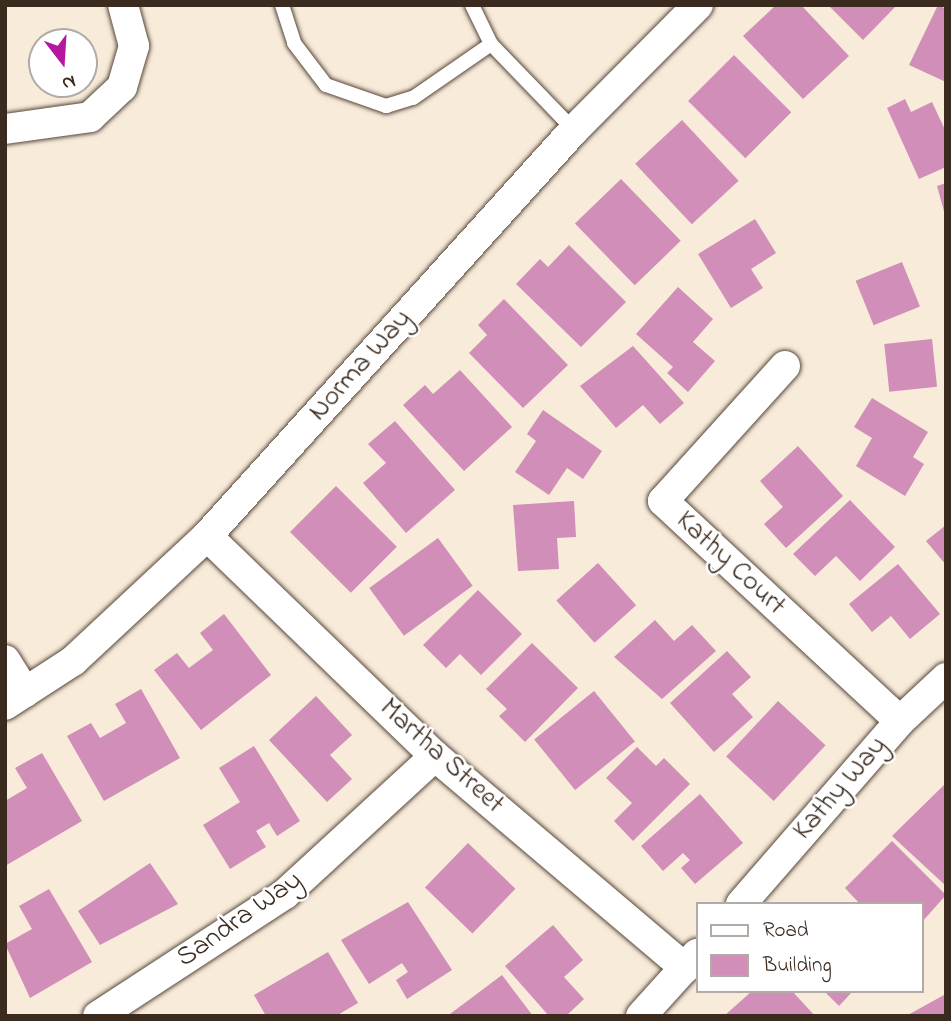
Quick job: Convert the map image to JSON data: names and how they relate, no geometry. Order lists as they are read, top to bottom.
{
  "streets": {
    "street": [
      "Norma Way",
      "Kathy Court",
      "Martha Street",
      "Kathy Way",
      "Sandra Way"
    ]
  },
  "crossings": [
    ["Norma Way", "Martha Street"],
    ["Kathy Court", "Kathy Way"],
    ["Martha Street", "Sandra Way"]
  ],
  "legend": ["Road", "Building"],
  "north": "bottom"
}
